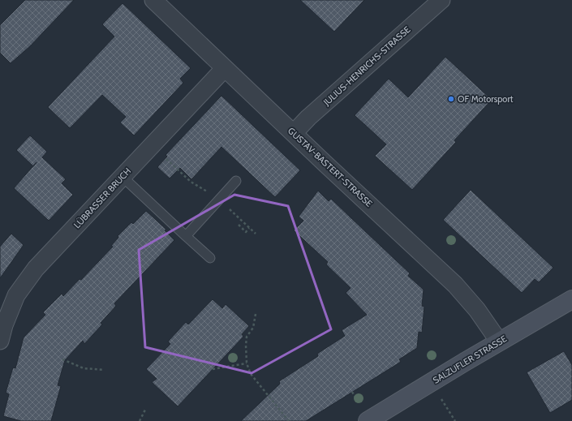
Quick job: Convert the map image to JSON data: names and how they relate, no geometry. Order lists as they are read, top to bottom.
{
  "streets": {
    "street": [
      "JULIUS-HENRICHS-STRASSE",
      "GUSTAV-BASTERT-STRASSE",
      "LÜBRASSER BRUCH",
      "SALZUFLER STRASSE"
    ]
  },
  "crossings": [
    ["JULIUS-HENRICHS-STRASSE", "GUSTAV-BASTERT-STRASSE"],
    ["GUSTAV-BASTERT-STRASSE", "LÜBRASSER BRUCH"],
    ["GUSTAV-BASTERT-STRASSE", "SALZUFLER STRASSE"]
  ],
  "places": ["OF Motorsport"]
}
